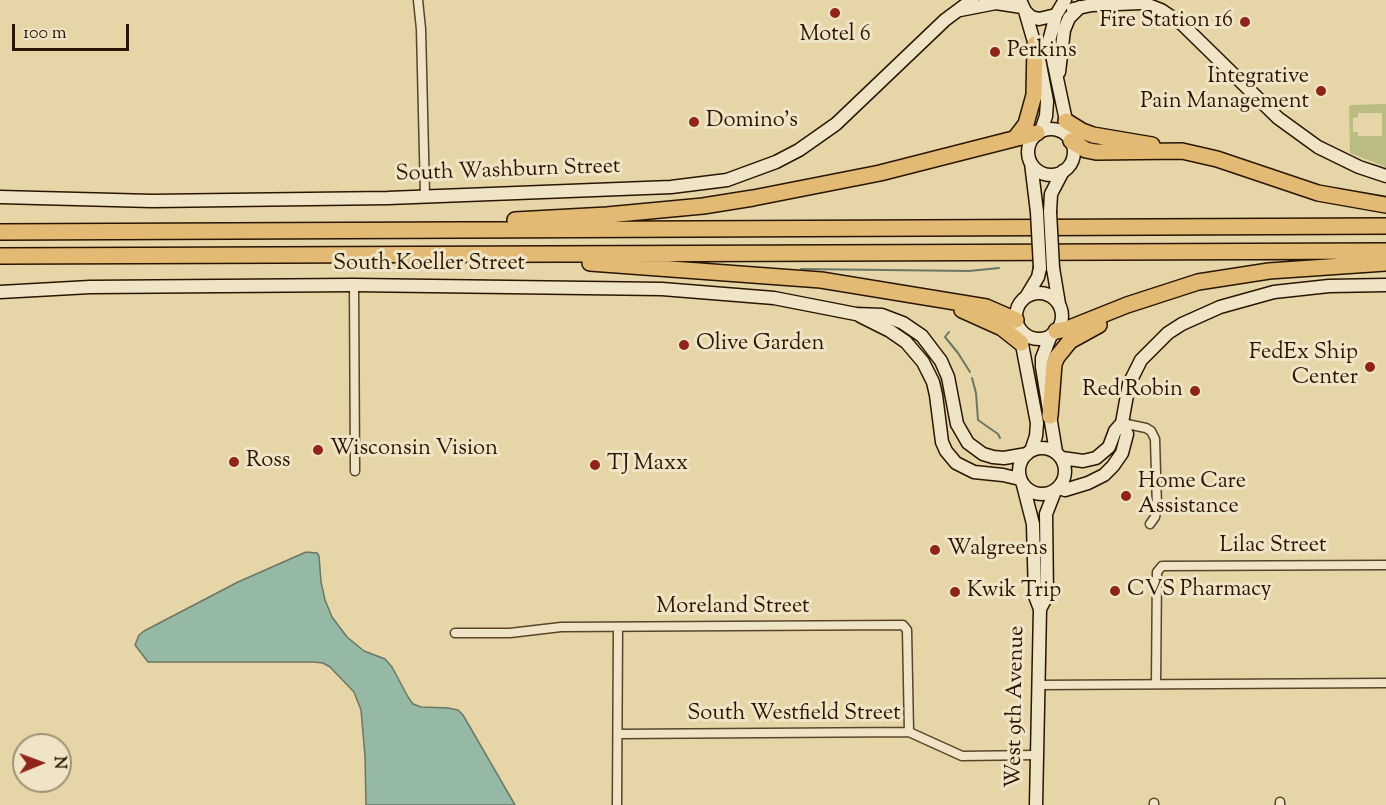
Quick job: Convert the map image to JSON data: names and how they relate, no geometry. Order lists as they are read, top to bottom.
{
  "streets": {
    "street": [
      "South Washburn Street",
      "South Koeller Street",
      "Lilac Street",
      "Moreland Street",
      "West 9th Avenue",
      "South Westfield Street"
    ]
  },
  "crossings": [
    ["South Koeller Street", "West 9th Avenue"],
    ["Moreland Street", "South Westfield Street"],
    ["West 9th Avenue", "South Westfield Street"]
  ],
  "places": [
    "Motel 6",
    "Fire Station 16",
    "Perkins",
    "Integrative Pain Management",
    "Domino's",
    "Olive Garden",
    "FedEx Ship Center",
    "Red Robin",
    "Wisconsin Vision",
    "Ross",
    "TJ Maxx",
    "Home Care Assistance",
    "Walgreens",
    "CVS Pharmacy",
    "Kwik Trip"
  ],
  "scale_bar": "100 m",
  "north": "right"
}
